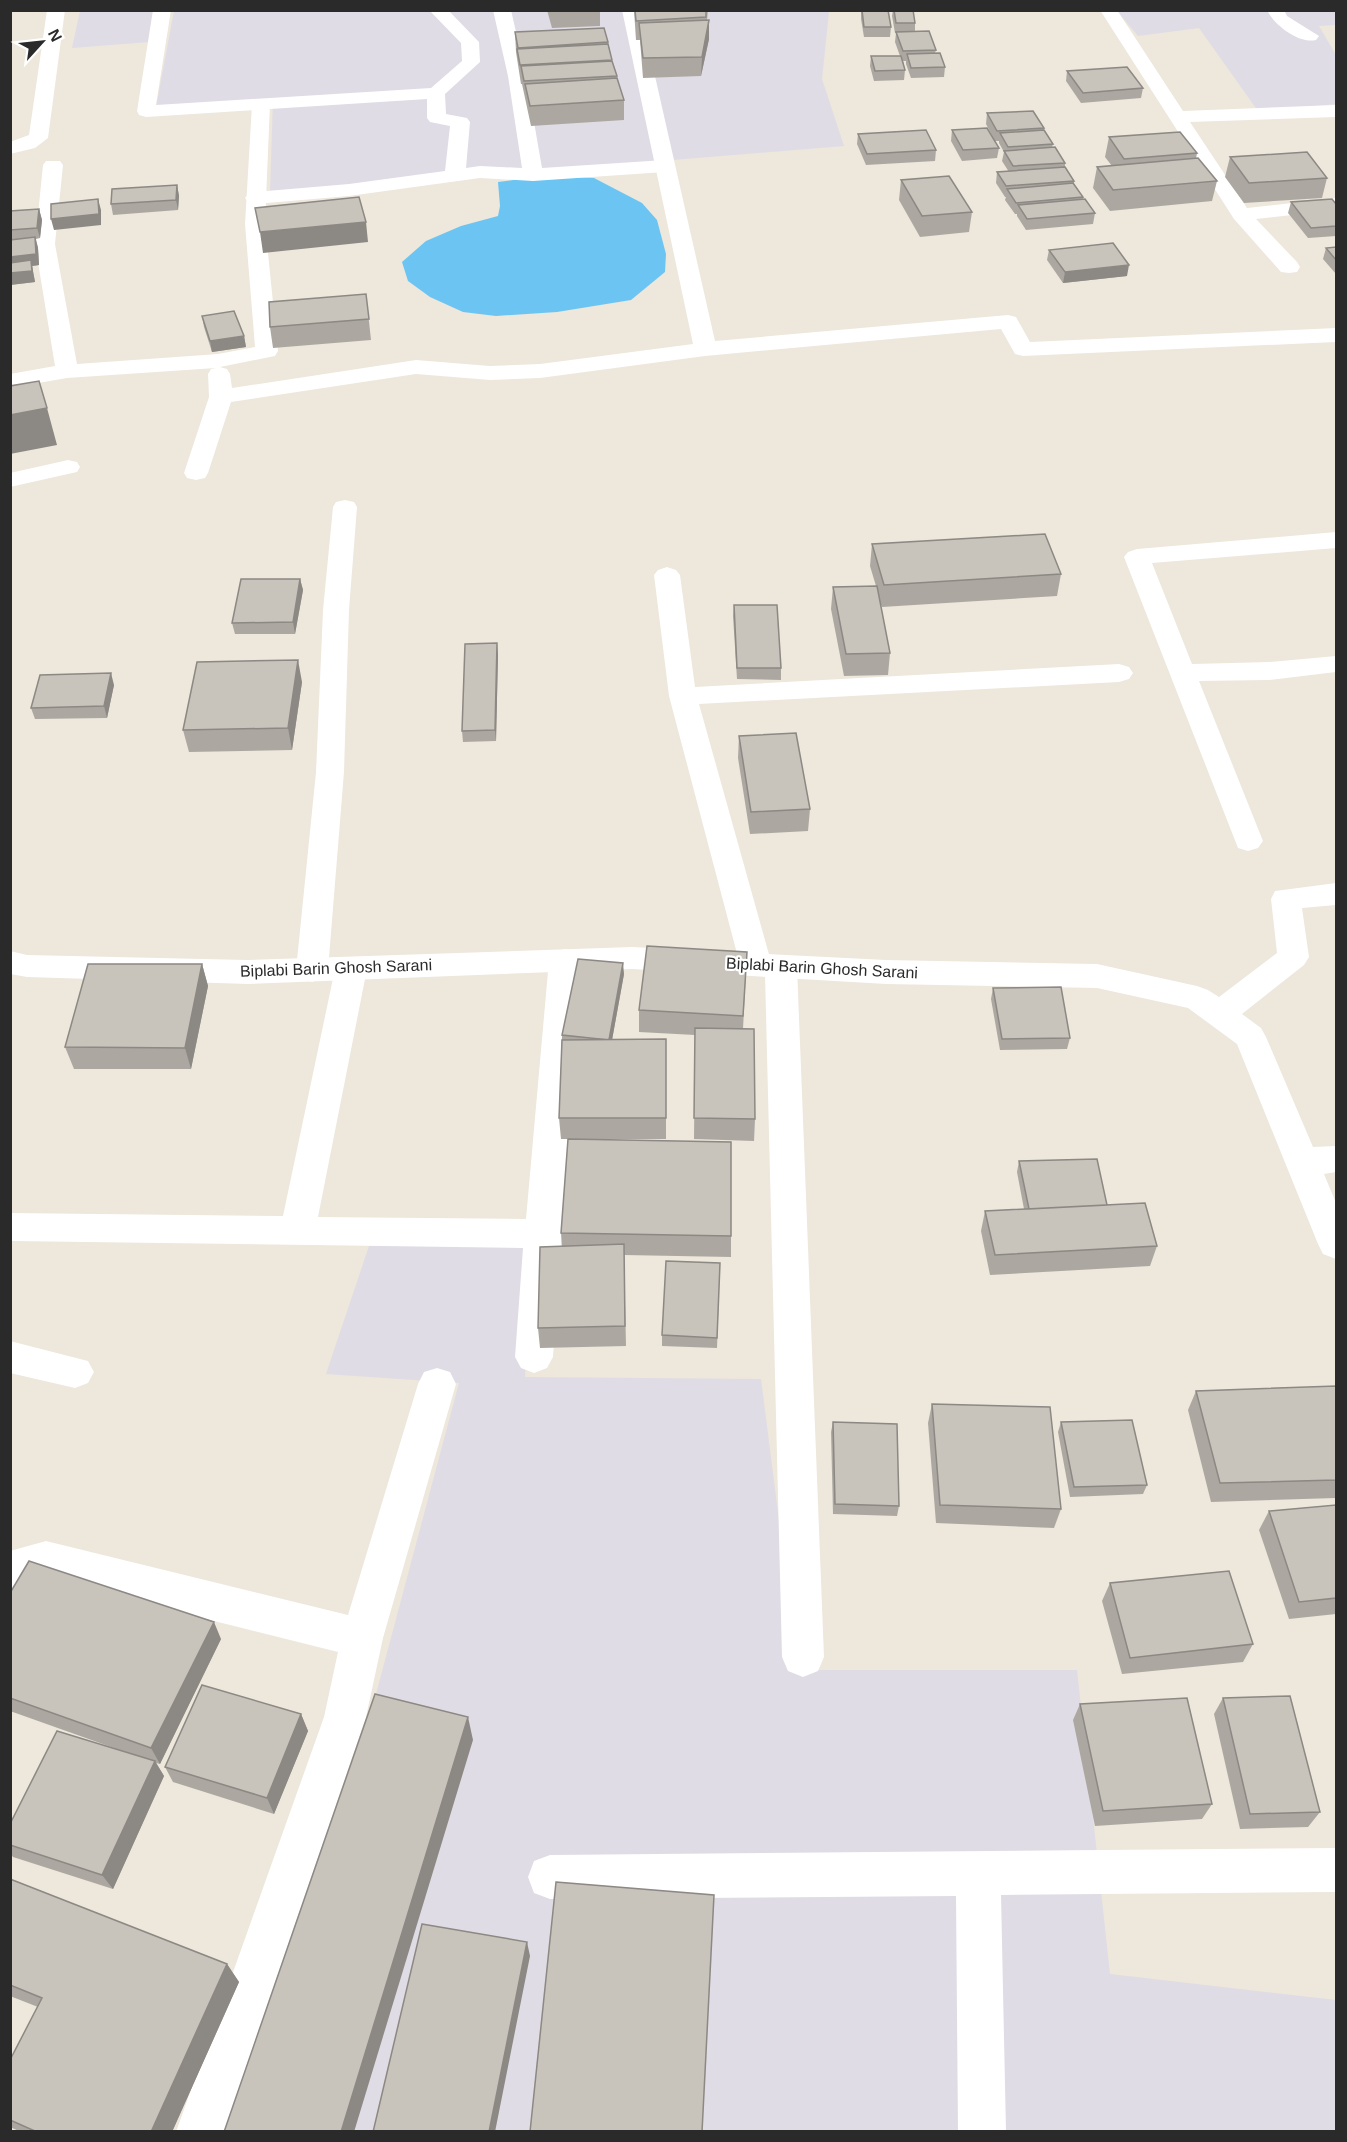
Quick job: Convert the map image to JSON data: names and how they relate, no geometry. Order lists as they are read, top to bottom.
{
  "streets": {
    "street": ["Biplabi Barin Ghosh Sarani"]
  },
  "north": "top right"
}
